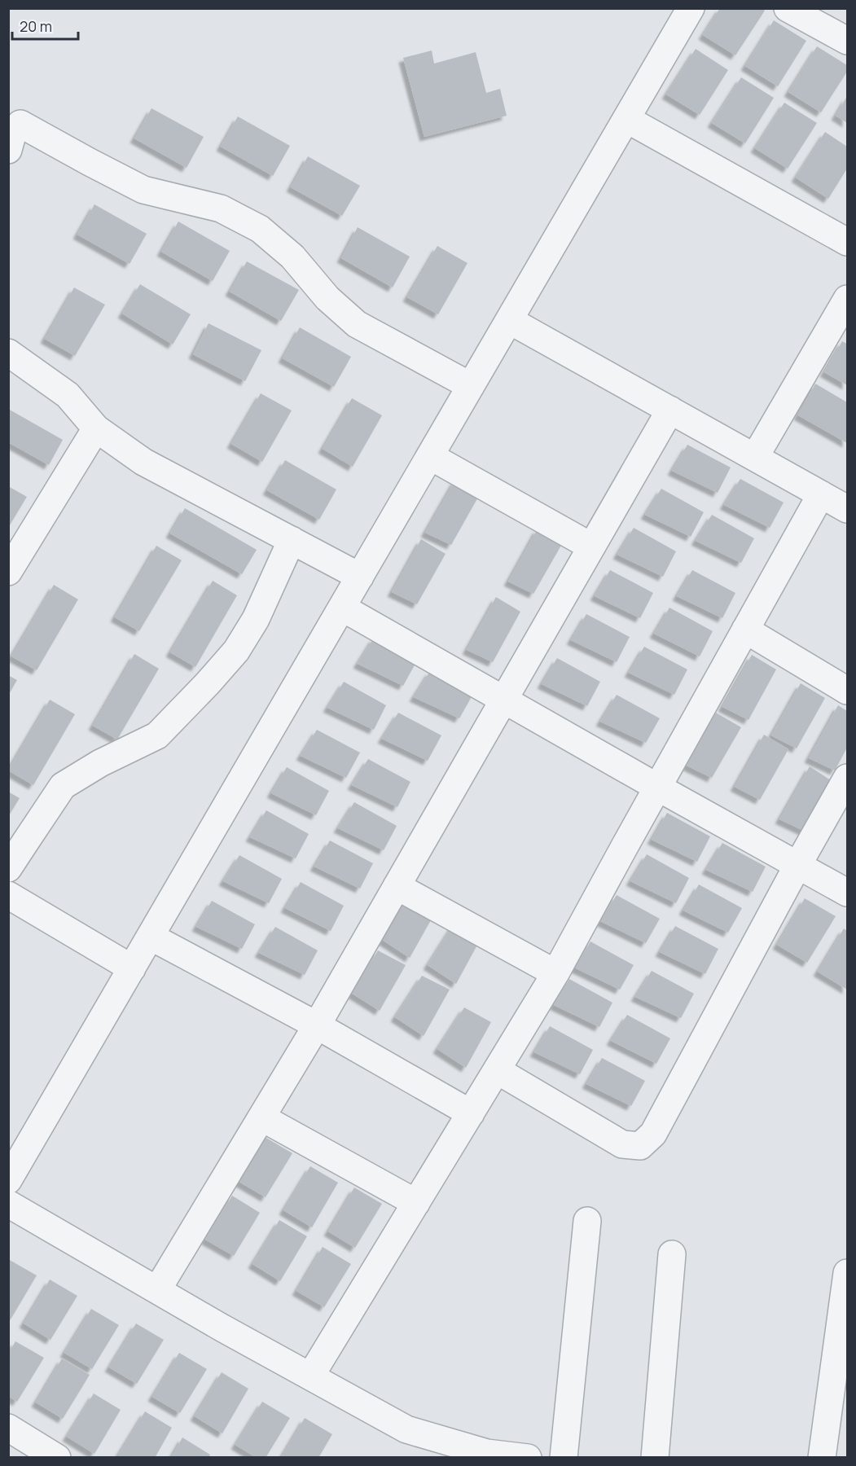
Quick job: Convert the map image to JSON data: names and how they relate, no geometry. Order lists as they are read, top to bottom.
{
  "scale_bar": "20 m"
}
